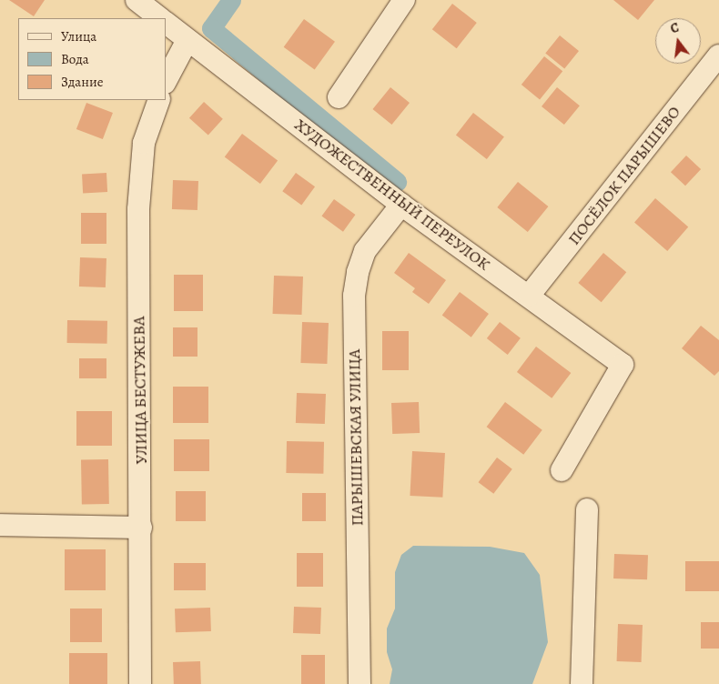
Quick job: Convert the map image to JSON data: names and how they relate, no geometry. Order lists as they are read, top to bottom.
{
  "streets": {
    "street": [
      "ПОСЁЛОК ПАРЫШЕВО",
      "ХУДОЖЕСТВЕННЫЙ ПЕРЕУЛОК",
      "УЛИЦА БЕСТУЖЕВА",
      "ПАРЫШЕВСКАЯ УЛИЦА"
    ]
  },
  "crossings": [
    ["ПОСЁЛОК ПАРЫШЕВО", "ХУДОЖЕСТВЕННЫЙ ПЕРЕУЛОК"],
    ["ХУДОЖЕСТВЕННЫЙ ПЕРЕУЛОК", "ПАРЫШЕВСКАЯ УЛИЦА"]
  ],
  "legend": ["Улица", "Вода", "Здание"],
  "north": "top"
}
